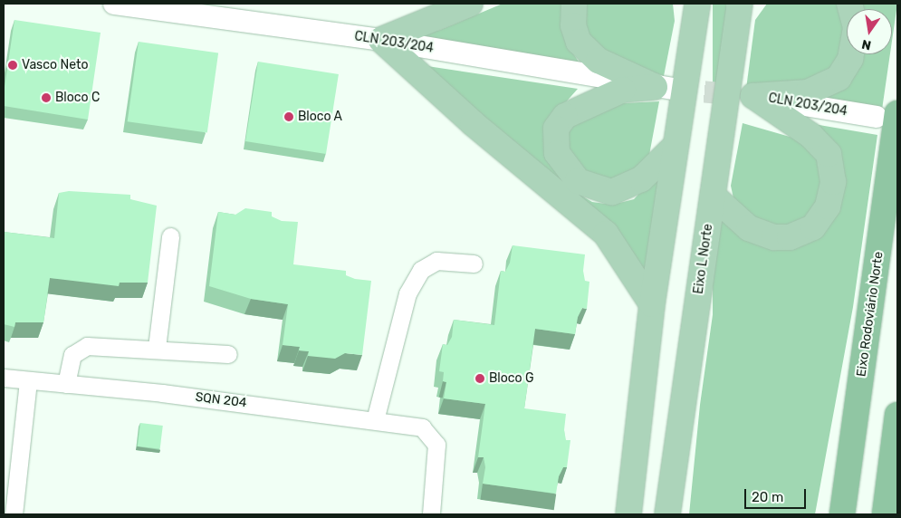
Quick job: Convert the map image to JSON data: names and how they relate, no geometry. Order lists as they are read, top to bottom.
{
  "streets": {
    "highway": ["Eixo Rodoviário Norte"],
    "main road": ["Eixo L Norte"],
    "street": ["CLN 203/204", "SQN 204"]
  },
  "crossings": [
    ["CLN 203/204", "Eixo Rodoviário Norte"]
  ],
  "places": [
    "Vasco Neto",
    "Bloco C",
    "Bloco A",
    "Bloco G"
  ],
  "scale_bar": "20 m",
  "north": "bottom"
}
